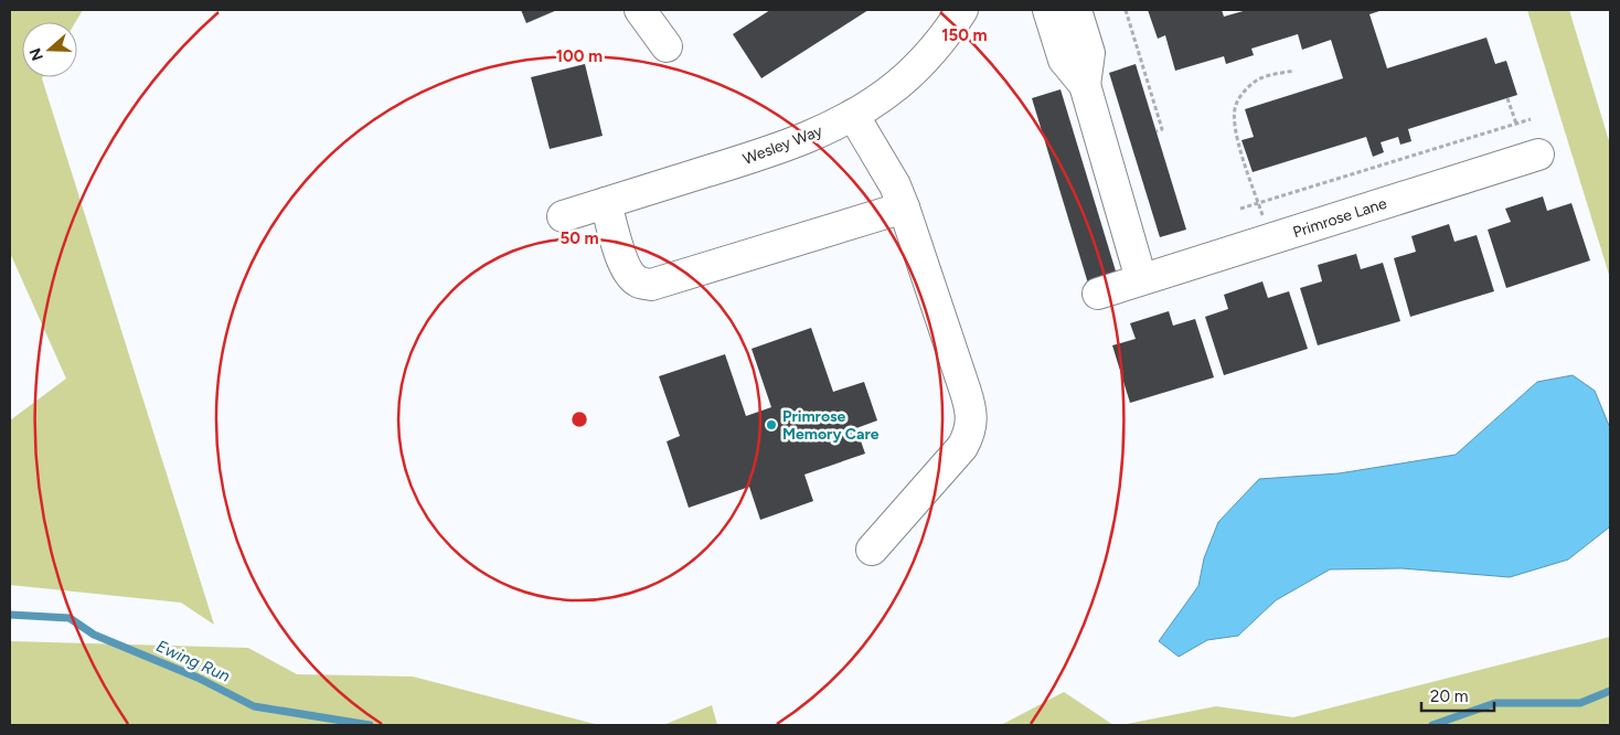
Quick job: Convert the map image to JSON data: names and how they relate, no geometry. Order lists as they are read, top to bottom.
{
  "streets": {
    "street": ["Wesley Way", "Primrose Lane"]
  },
  "water": ["Ewing Run"],
  "places": ["Primrose Memory Care"],
  "scale_bar": "20 m",
  "north": "left",
  "rings": ["150 m", "100 m", "50 m"]
}
